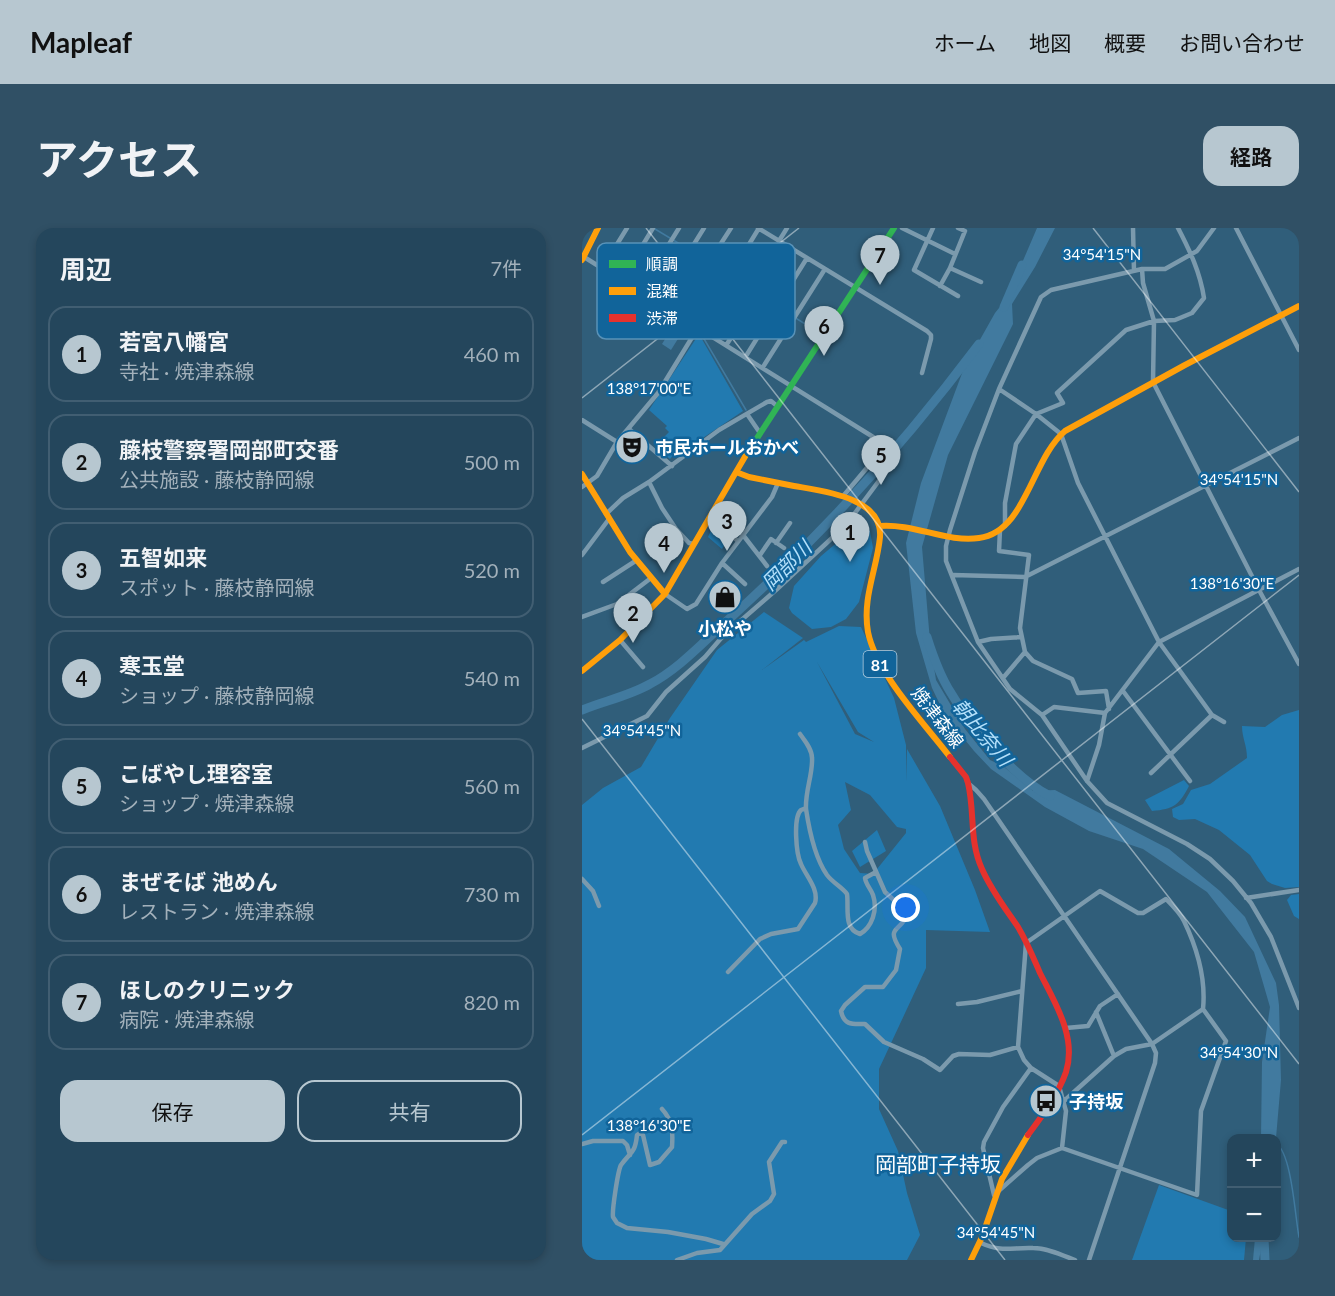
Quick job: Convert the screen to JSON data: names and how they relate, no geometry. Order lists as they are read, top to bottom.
{
  "streets": {
    "main road": ["81", "焼津森線"]
  },
  "districts": ["岡部町子持坂"],
  "water": ["岡部川", "朝比奈川"],
  "places": {
    "theatre": ["市民ホールおかべ"],
    "shop": ["小松や"],
    "bus stop": ["子持坂"]
  },
  "legend": ["順調", "混雑", "渋滞"],
  "page": {
    "header": "Mapleaf",
    "nav": [
      "ホーム",
      "地図",
      "概要",
      "お問い合わせ"
    ],
    "title": "アクセス",
    "buttons": [
      "経路",
      ["保存", "共有"]
    ],
    "heading": ["周辺", "7件"],
    "pins": [
      "7",
      "6",
      "5",
      "3",
      "1",
      "4",
      "2"
    ],
    "list": [
      {
        "mark": "1",
        "name": "若宮八幡宮",
        "note": "寺社 · 焼津森線",
        "value": "460 m"
      },
      {
        "mark": "2",
        "name": "藤枝警察署岡部町交番",
        "note": "公共施設 · 藤枝静岡線",
        "value": "500 m"
      },
      {
        "mark": "3",
        "name": "五智如来",
        "note": "スポット · 藤枝静岡線",
        "value": "520 m"
      },
      {
        "mark": "4",
        "name": "寒玉堂",
        "note": "ショップ · 藤枝静岡線",
        "value": "540 m"
      },
      {
        "mark": "5",
        "name": "こばやし理容室",
        "note": "ショップ · 焼津森線",
        "value": "560 m"
      },
      {
        "mark": "6",
        "name": "まぜそば 池めん",
        "note": "レストラン · 焼津森線",
        "value": "730 m"
      },
      {
        "mark": "7",
        "name": "ほしのクリニック",
        "note": "病院 · 焼津森線",
        "value": "820 m"
      }
    ],
    "map_buttons": ["+", "−"]
  },
  "coordinates": [
    "34°54'15\"N",
    "138°17'00\"E",
    "138°16'30\"E",
    "34°54'45\"N",
    "34°54'30\"N"
  ]
}
